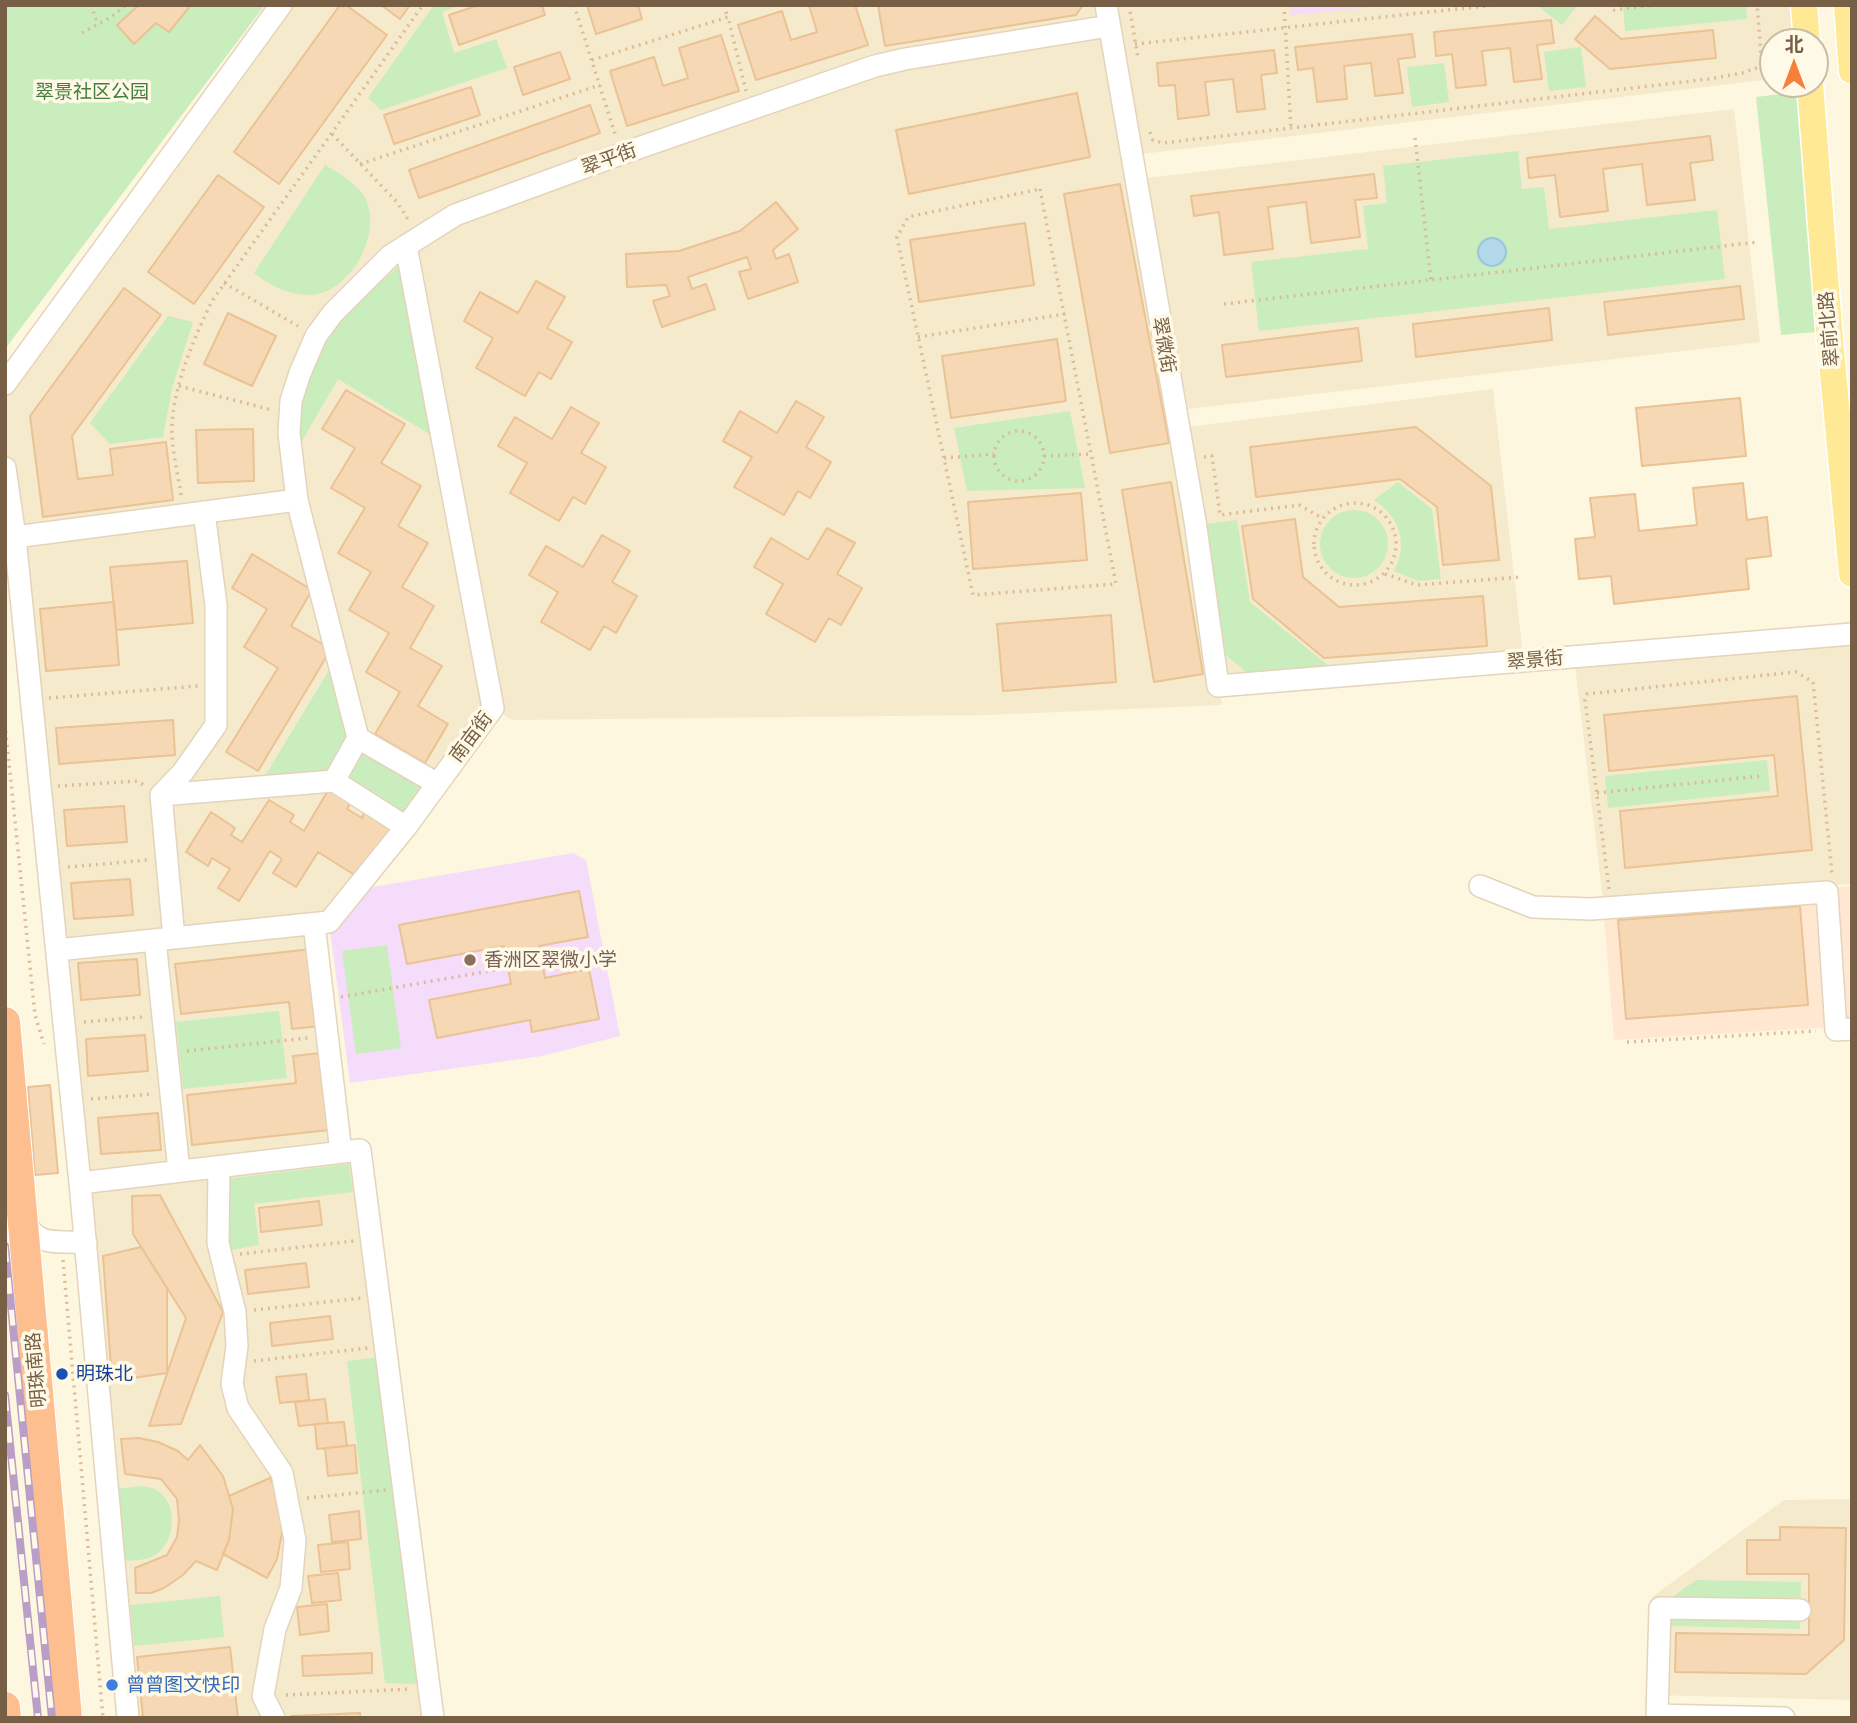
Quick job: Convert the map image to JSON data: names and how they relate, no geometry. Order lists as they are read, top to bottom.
{
  "streets": {
    "highway": ["明珠南路"],
    "main road": ["翠前北路"],
    "street": [
      "翠平街",
      "翠微街",
      "翠景街",
      "南亩街"
    ]
  },
  "crossings": [
    ["翠平街", "翠微街"],
    ["翠平街", "南亩街"],
    ["翠微街", "翠景街"]
  ],
  "parks": ["翠景社区公园"],
  "places": ["香洲区翠微小学", "明珠北", "曾曾图文快印"],
  "north": "top"
}
